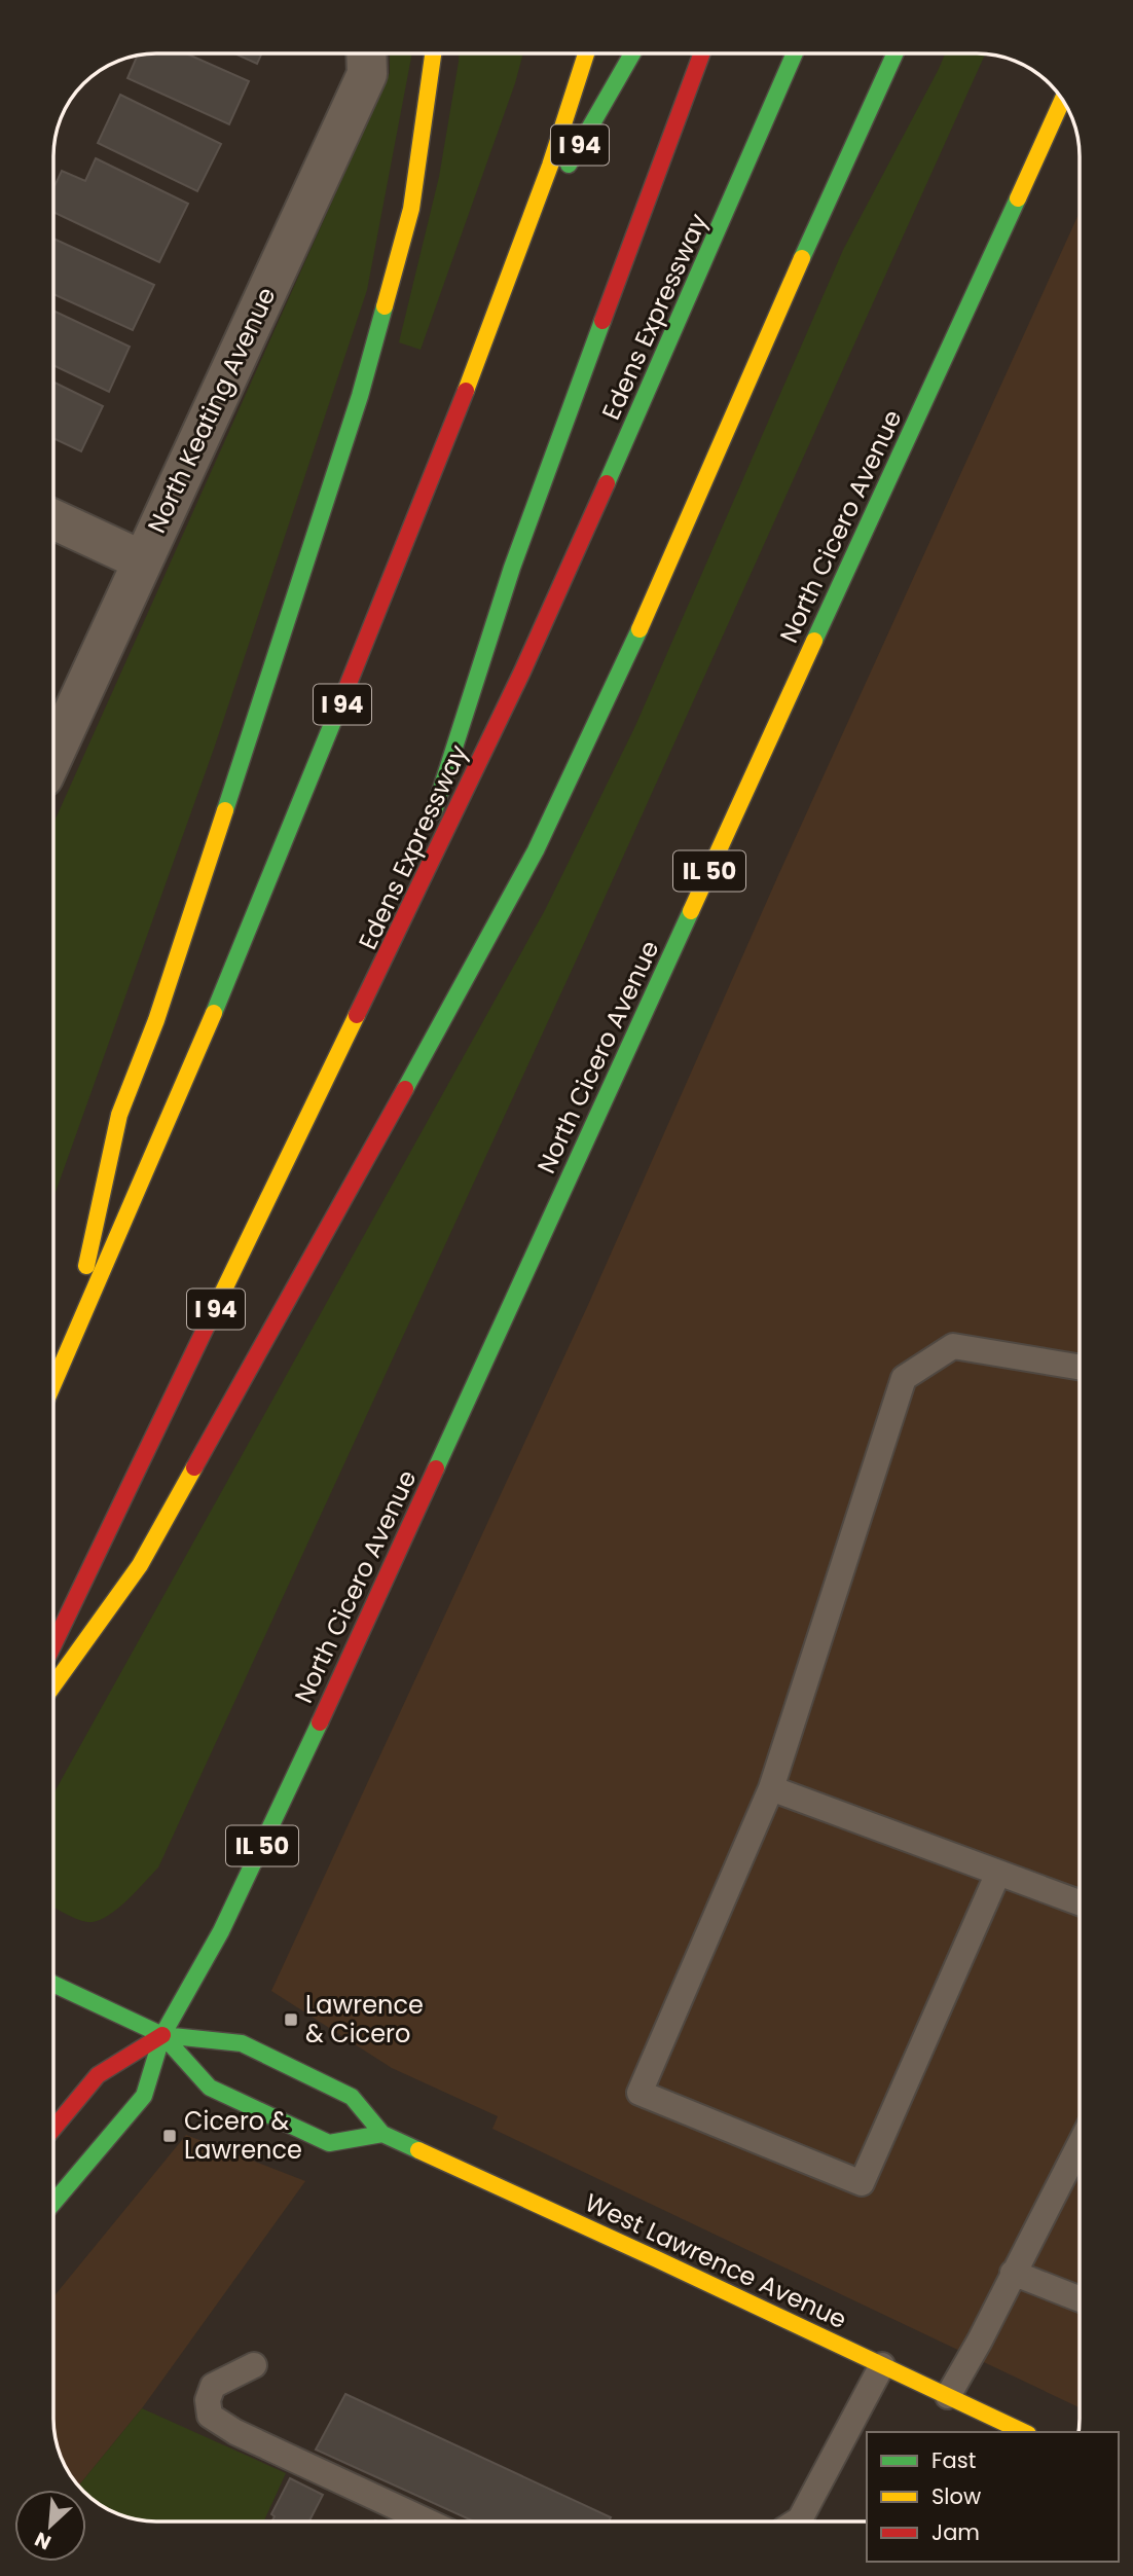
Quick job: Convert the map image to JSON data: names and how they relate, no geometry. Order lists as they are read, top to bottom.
{
  "streets": {
    "main road": [
      "I 94",
      "Edens Expressway",
      "North Cicero Avenue",
      "IL 50",
      "West Lawrence Avenue"
    ],
    "street": ["North Keating Avenue"]
  },
  "crossings": [
    ["I 94", "Edens Expressway"],
    ["North Cicero Avenue", "West Lawrence Avenue"]
  ],
  "places": {
    "transit": ["Lawrence & Cicero", "Cicero & Lawrence"]
  },
  "legend": ["Fast", "Slow", "Jam"],
  "north": "bottom left"
}
